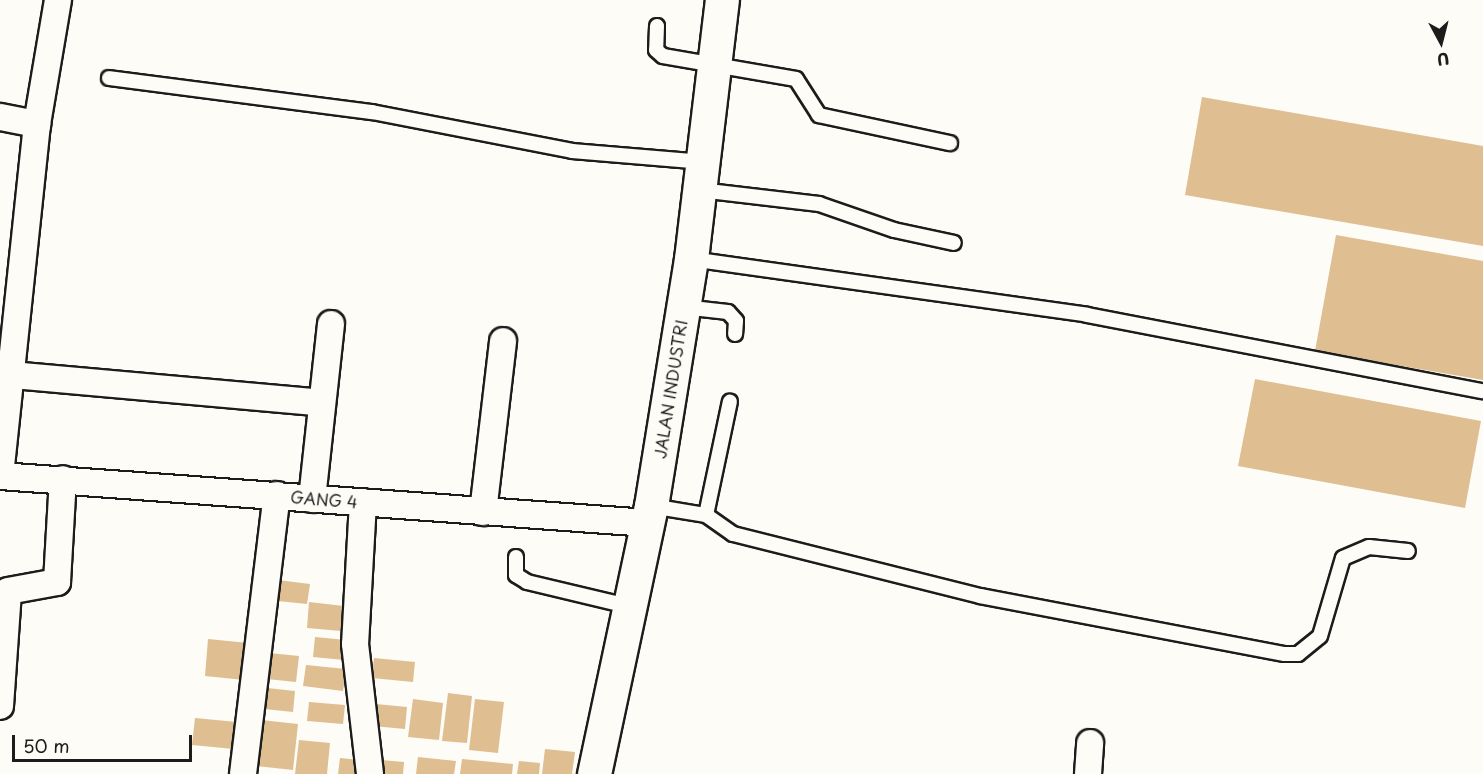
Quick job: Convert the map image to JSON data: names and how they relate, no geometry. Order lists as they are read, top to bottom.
{
  "streets": {
    "street": ["JALAN INDUSTRI", "GANG 4"]
  },
  "crossings": [
    ["JALAN INDUSTRI", "GANG 4"]
  ],
  "scale_bar": "50 m",
  "north": "bottom"
}
